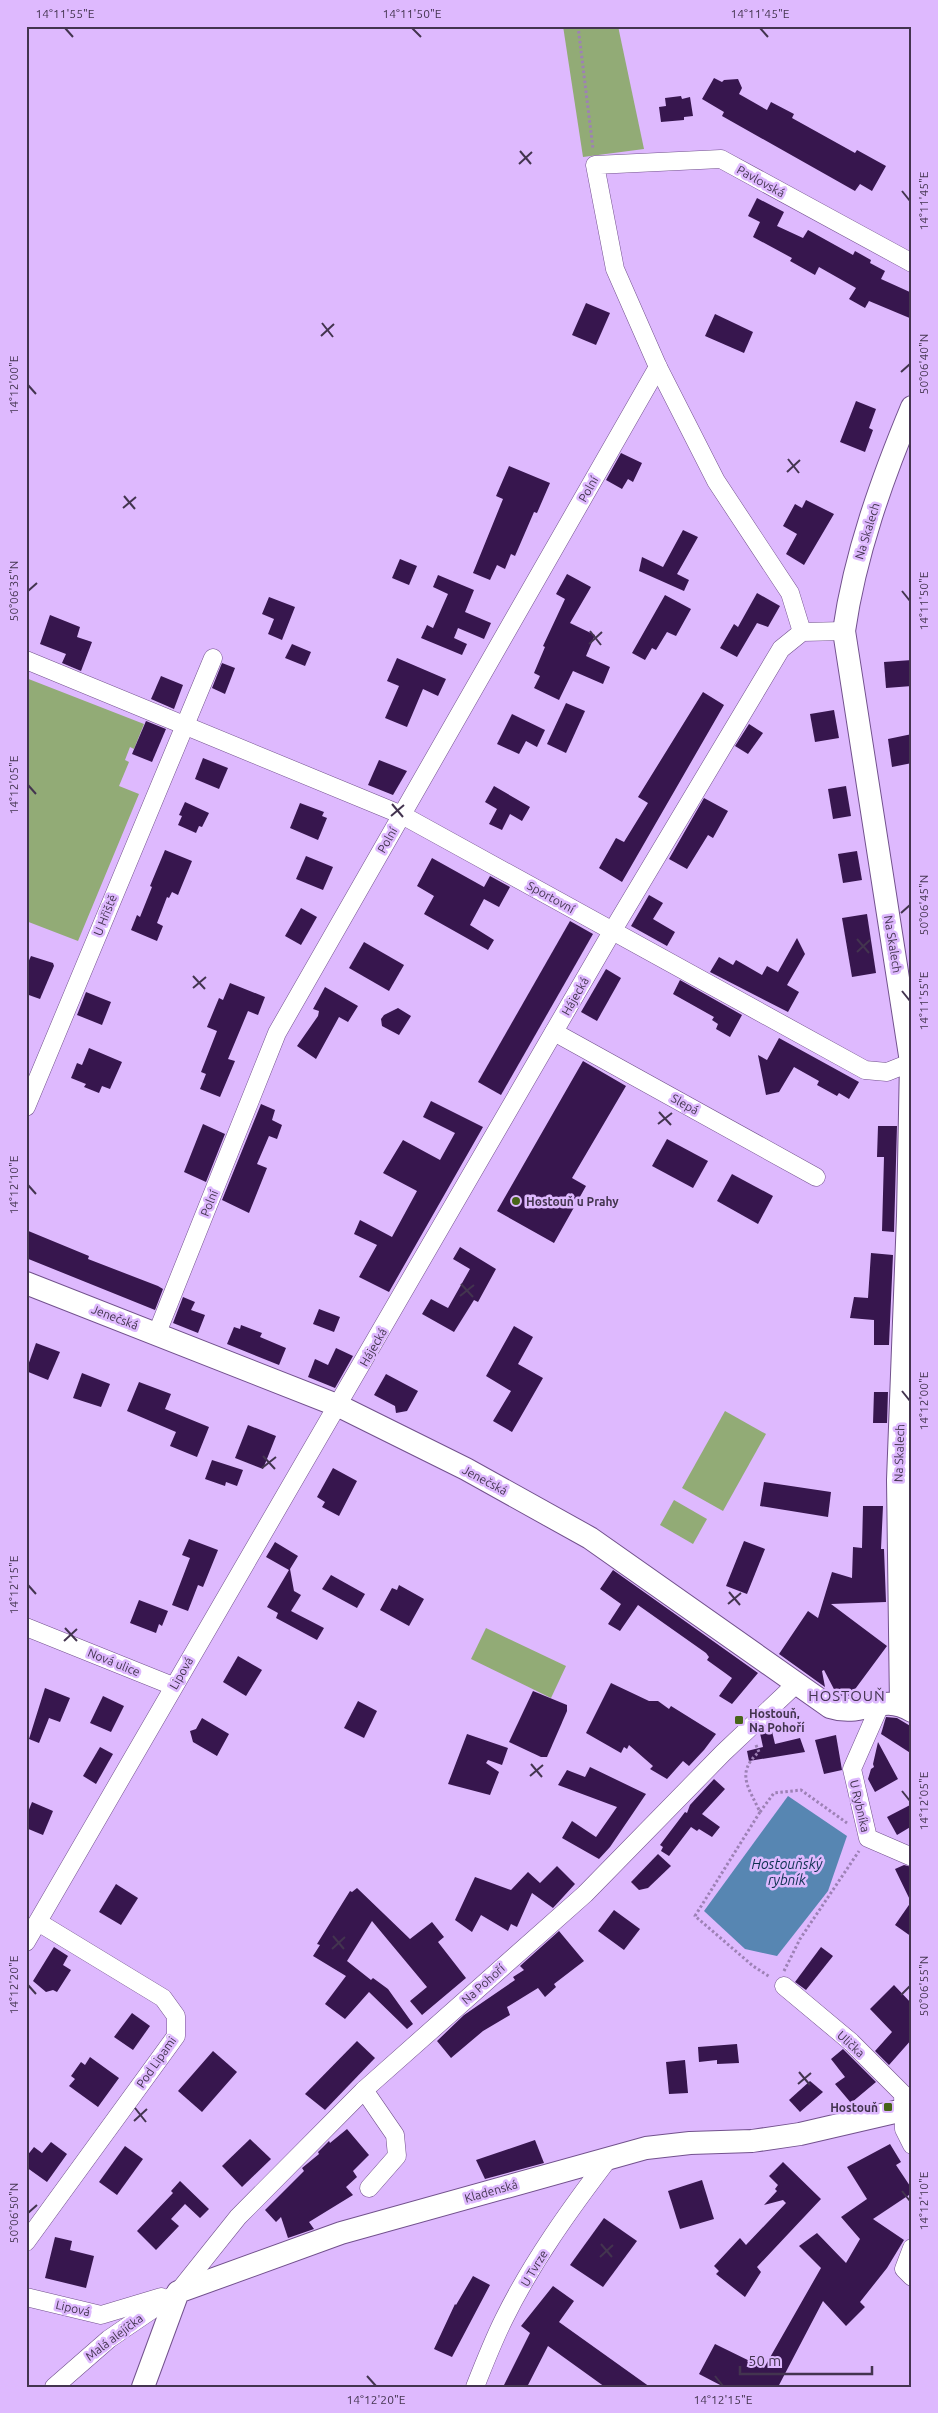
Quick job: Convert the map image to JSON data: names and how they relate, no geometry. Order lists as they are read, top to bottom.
{
  "streets": {
    "street": [
      "Pavlovská",
      "Polní",
      "Na Skalech",
      "Sportovní",
      "U Hřiště",
      "Hájecká",
      "Slepá",
      "Jenečská",
      "Nová ulice",
      "Lipová",
      "U Rybníka",
      "Na Pohoří",
      "Ulička",
      "Pod Lipami",
      "Kladenská",
      "U Tvrze",
      "Malá alejíčka"
    ]
  },
  "crossings": [
    ["Polní", "Sportovní"],
    ["Polní", "Jenečská"],
    ["Na Skalech", "Sportovní"],
    ["Na Skalech", "Jenečská"],
    ["Na Skalech", "U Rybníka"],
    ["Sportovní", "U Hřiště"],
    ["Sportovní", "Hájecká"],
    ["Hájecká", "Slepá"],
    ["Hájecká", "Jenečská"],
    ["Hájecká", "Lipová"],
    ["Jenečská", "Lipová"],
    ["Jenečská", "U Rybníka"],
    ["Jenečská", "Na Pohoří"],
    ["Nová ulice", "Lipová"],
    ["Lipová", "Na Pohoří"],
    ["Lipová", "Pod Lipami"],
    ["Lipová", "Kladenská"],
    ["Lipová", "Malá alejíčka"],
    ["Na Pohoří", "Kladenská"],
    ["Na Pohoří", "Malá alejíčka"],
    ["Ulička", "Kladenská"],
    ["Kladenská", "U Tvrze"],
    ["Kladenská", "Malá alejíčka"]
  ],
  "districts": ["HOSTOUŇ"],
  "water": ["Hostouňský rybník"],
  "places": {
    "other": ["Hostouň u Prahy"],
    "transit": ["Hostouň, Na Pohoří", "Hostouň"]
  },
  "scale_bar": "50 m",
  "coordinates": [
    "14°11'55\"E",
    "14°11'50\"E",
    "14°11'45\"E",
    "50°06'40\"N",
    "14°12'00\"E",
    "50°06'35\"N",
    "14°12'05\"E",
    "50°06'45\"N",
    "14°12'10\"E",
    "14°12'15\"E",
    "14°12'20\"E",
    "50°06'55\"N",
    "50°06'50\"N"
  ]
}
